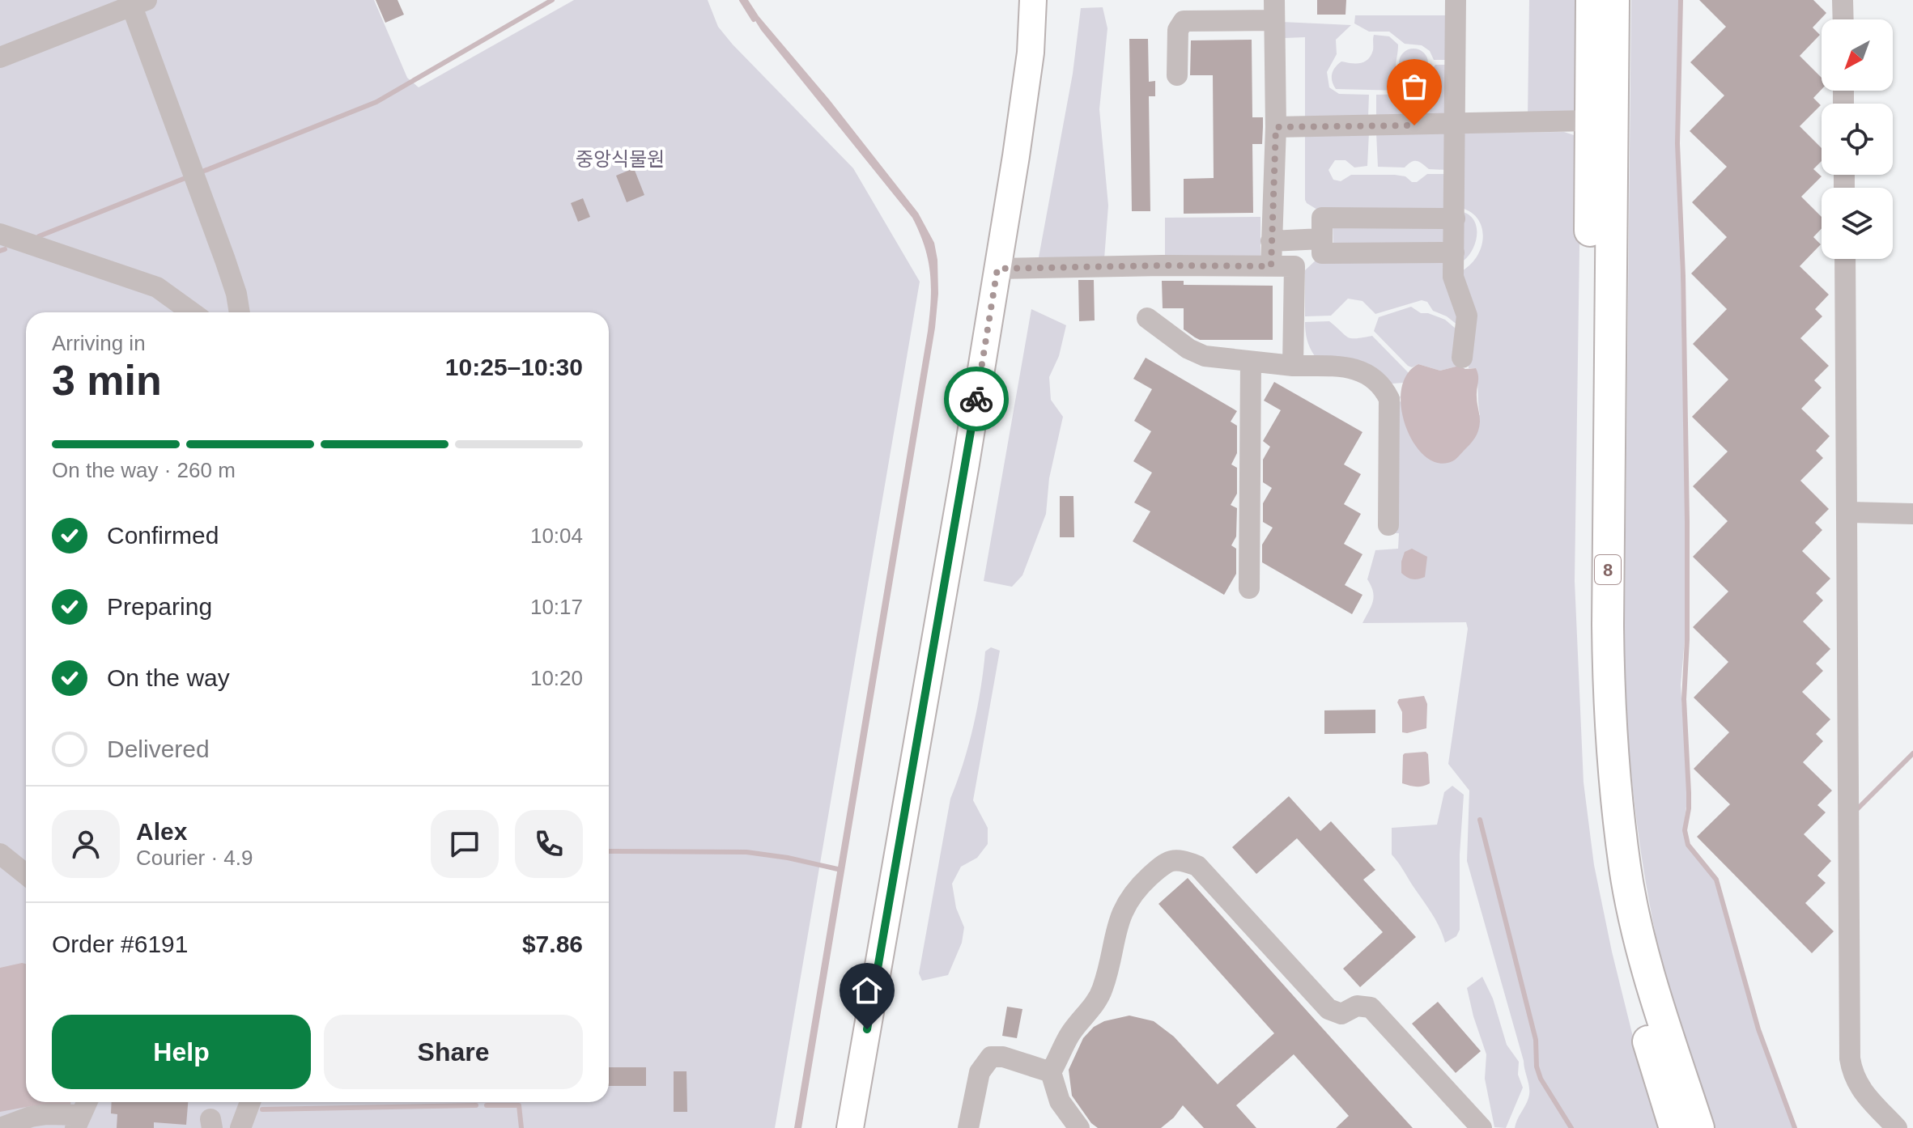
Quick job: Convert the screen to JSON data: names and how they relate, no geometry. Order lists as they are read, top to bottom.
{
  "streets": {
    "highway": ["8"]
  },
  "parks": ["중앙식물원"],
  "north": "bottom left",
  "page": {
    "heading": ["3 min", "Arriving in", "10:25–10:30"],
    "panel": [
      "Alex",
      "Courier · 4.9",
      "Order #6191",
      "$7.86"
    ],
    "bar": "On the way · 260 m",
    "list": [
      ["Confirmed", "10:04"],
      ["Preparing", "10:17"],
      ["On the way", "10:20"],
      "Delivered"
    ],
    "buttons": ["Help", "Share"]
  }
}
